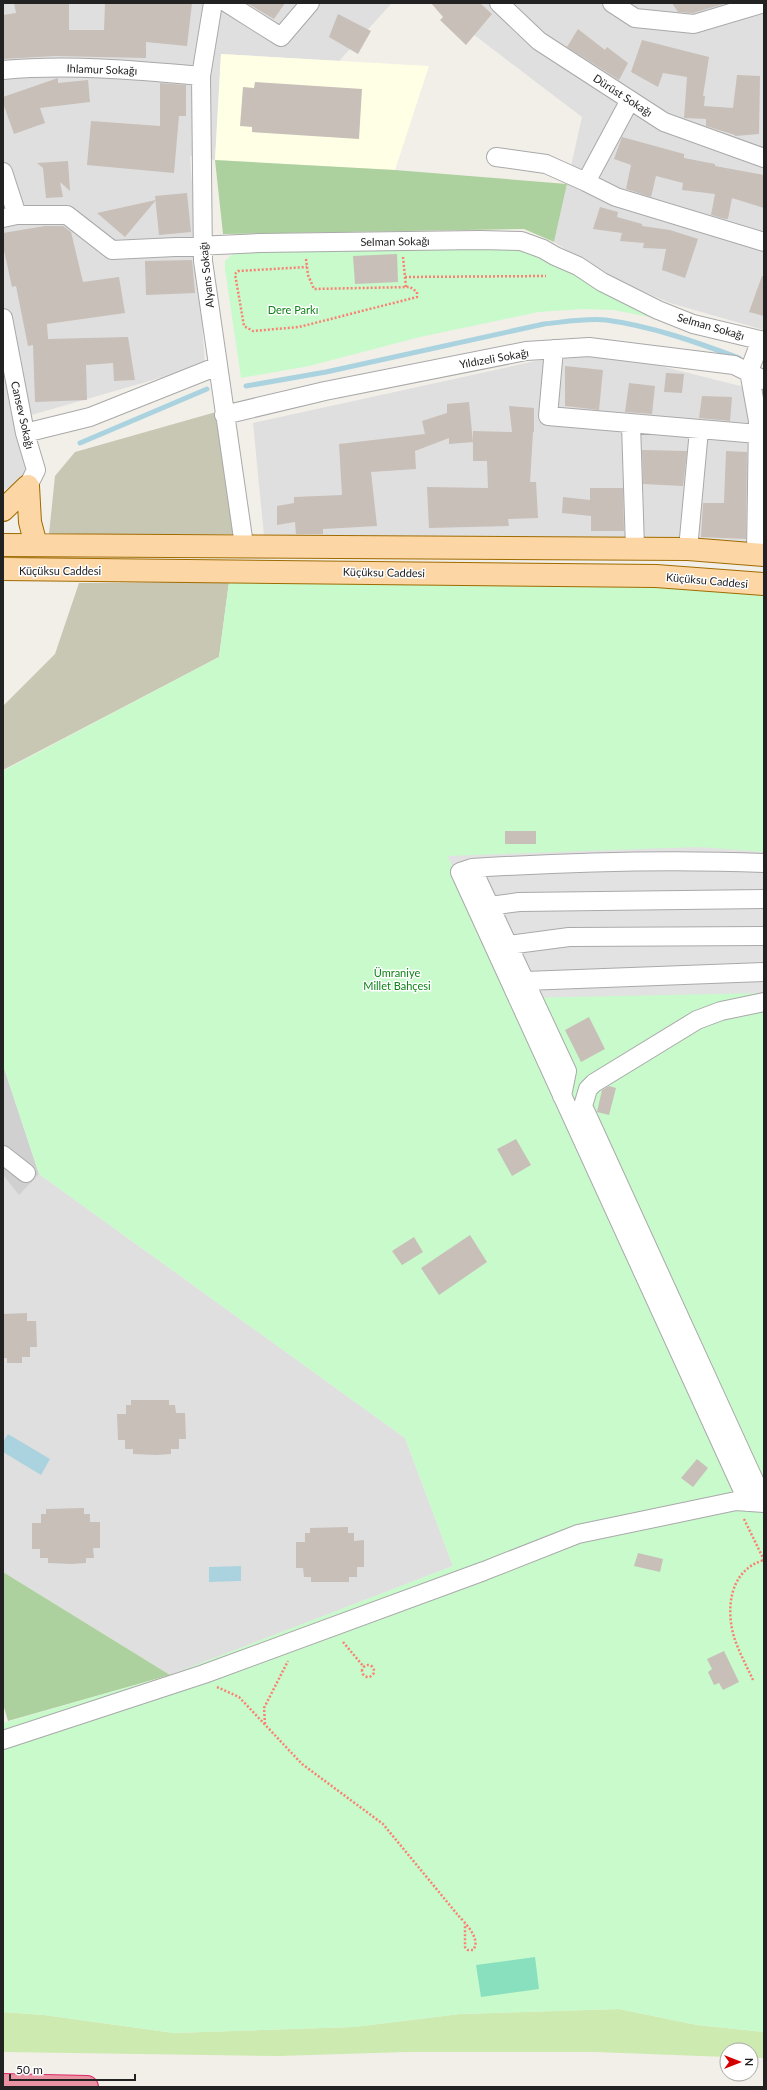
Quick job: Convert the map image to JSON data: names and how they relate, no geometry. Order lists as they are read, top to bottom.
{
  "streets": {
    "main road": ["Küçüksu Caddesi"],
    "street": [
      "Ihlamur Sokağı",
      "Dürüst Sokağı",
      "Selman Sokağı",
      "Alyans Sokağı",
      "Yıldızeli Sokağı",
      "Cansev Sokağı"
    ]
  },
  "crossings": [
    ["Ihlamur Sokağı", "Alyans Sokağı"],
    ["Selman Sokağı", "Alyans Sokağı"],
    ["Alyans Sokağı", "Yıldızeli Sokağı"]
  ],
  "parks": ["Dere Parkı", "Ümraniye Millet Bahçesi"],
  "scale_bar": "50 m",
  "north": "right"
}
